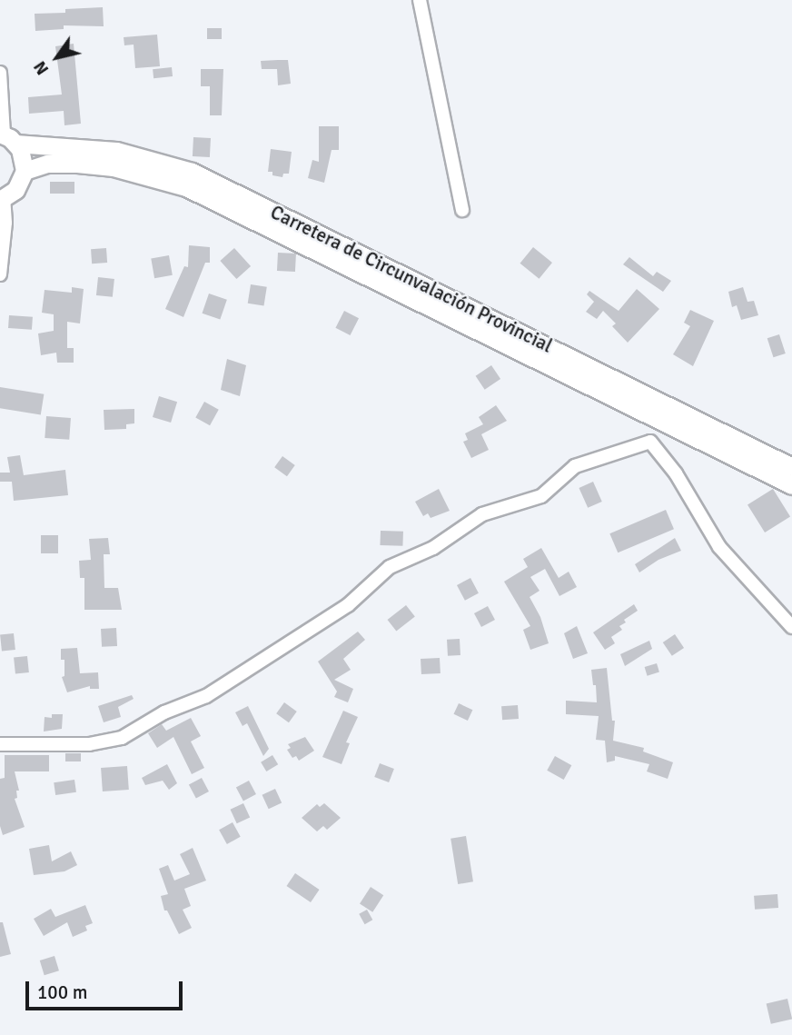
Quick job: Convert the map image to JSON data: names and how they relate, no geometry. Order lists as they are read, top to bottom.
{
  "streets": {
    "highway": ["Carretera de Circunvalación Provincial"]
  },
  "scale_bar": "100 m",
  "north": "bottom left"
}
